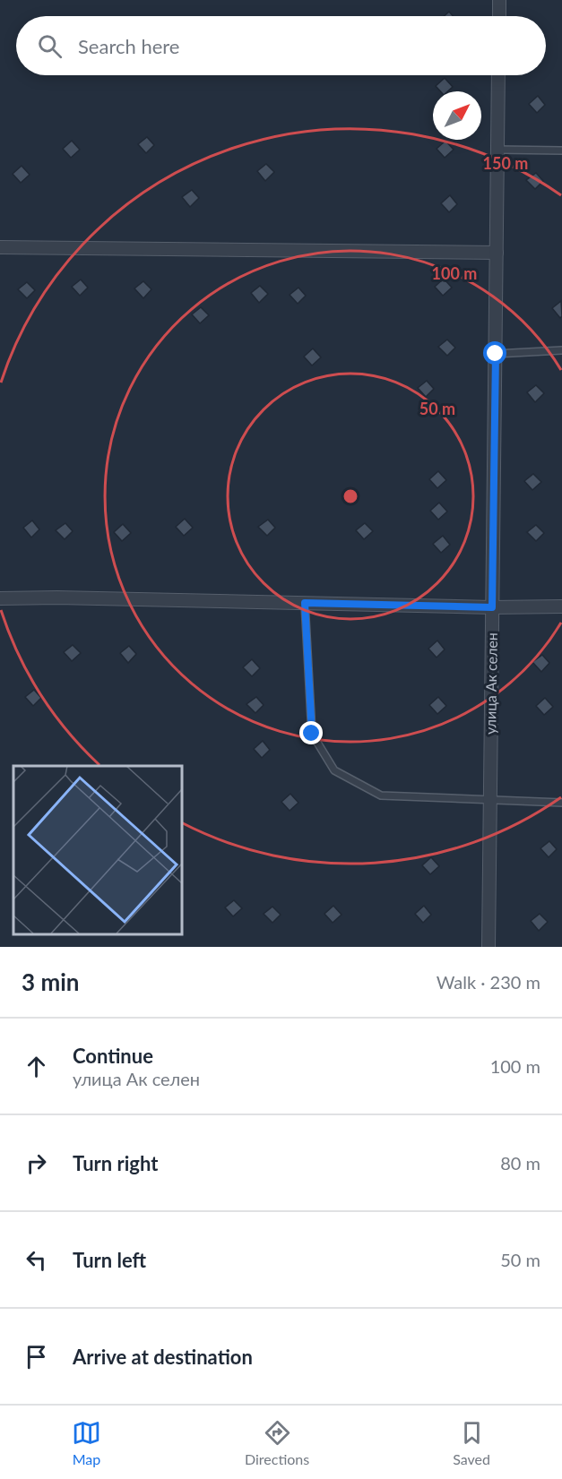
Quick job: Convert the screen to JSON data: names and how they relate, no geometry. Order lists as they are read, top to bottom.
{
  "streets": {
    "street": ["улица Ак селен"]
  },
  "north": "top right",
  "page": {
    "search": "Search here",
    "heading": ["3 min", "Walk · 230 m"],
    "list": [
      ["Continue", "улица Ак селен", "100 m"],
      ["Turn right", "80 m"],
      ["Turn left", "50 m"],
      "Arrive at destination"
    ],
    "nav": ["Map", "Directions", "Saved"]
  },
  "rings": ["150 m", "100 m", "50 m"]
}
